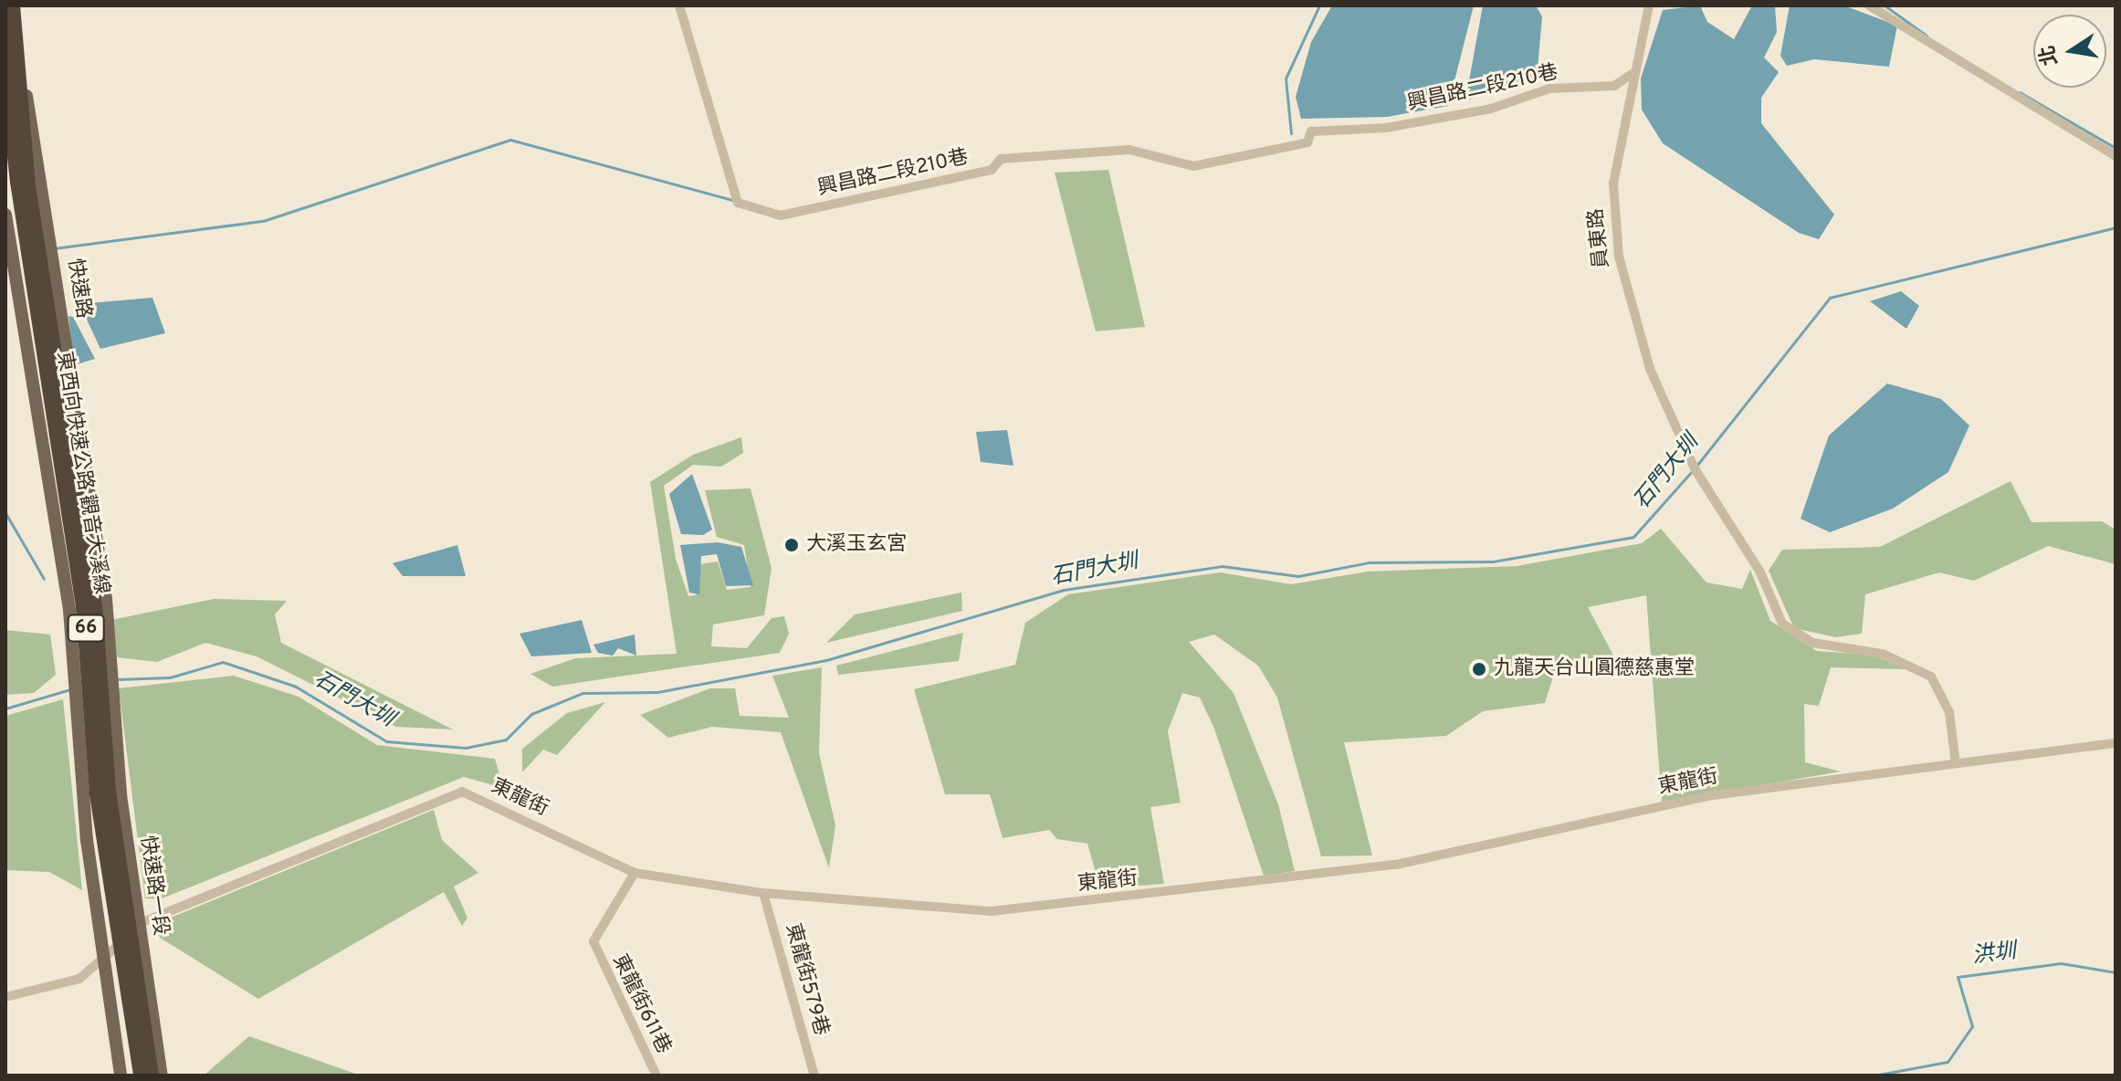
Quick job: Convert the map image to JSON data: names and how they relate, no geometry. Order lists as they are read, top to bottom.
{
  "streets": {
    "highway": ["東西向快速公路 觀音大溪線", "66"],
    "main road": ["快速路", "快速路一段"],
    "street": [
      "興昌路二段210巷",
      "員東路",
      "東龍街",
      "東龍街579巷",
      "東龍街611巷"
    ]
  },
  "crossings": [
    ["興昌路二段210巷", "員東路"],
    ["員東路", "東龍街"],
    ["快速路", "66"],
    ["快速路", "快速路一段"],
    ["東西向快速公路 觀音大溪線", "66"],
    ["東龍街", "快速路一段"],
    ["東龍街", "東龍街579巷"],
    ["東龍街", "東龍街611巷"]
  ],
  "water": ["石門大圳", "洪圳"],
  "places": ["大溪玉玄宮", "九龍天台山圓德慈惠堂"],
  "north": "left"
}
